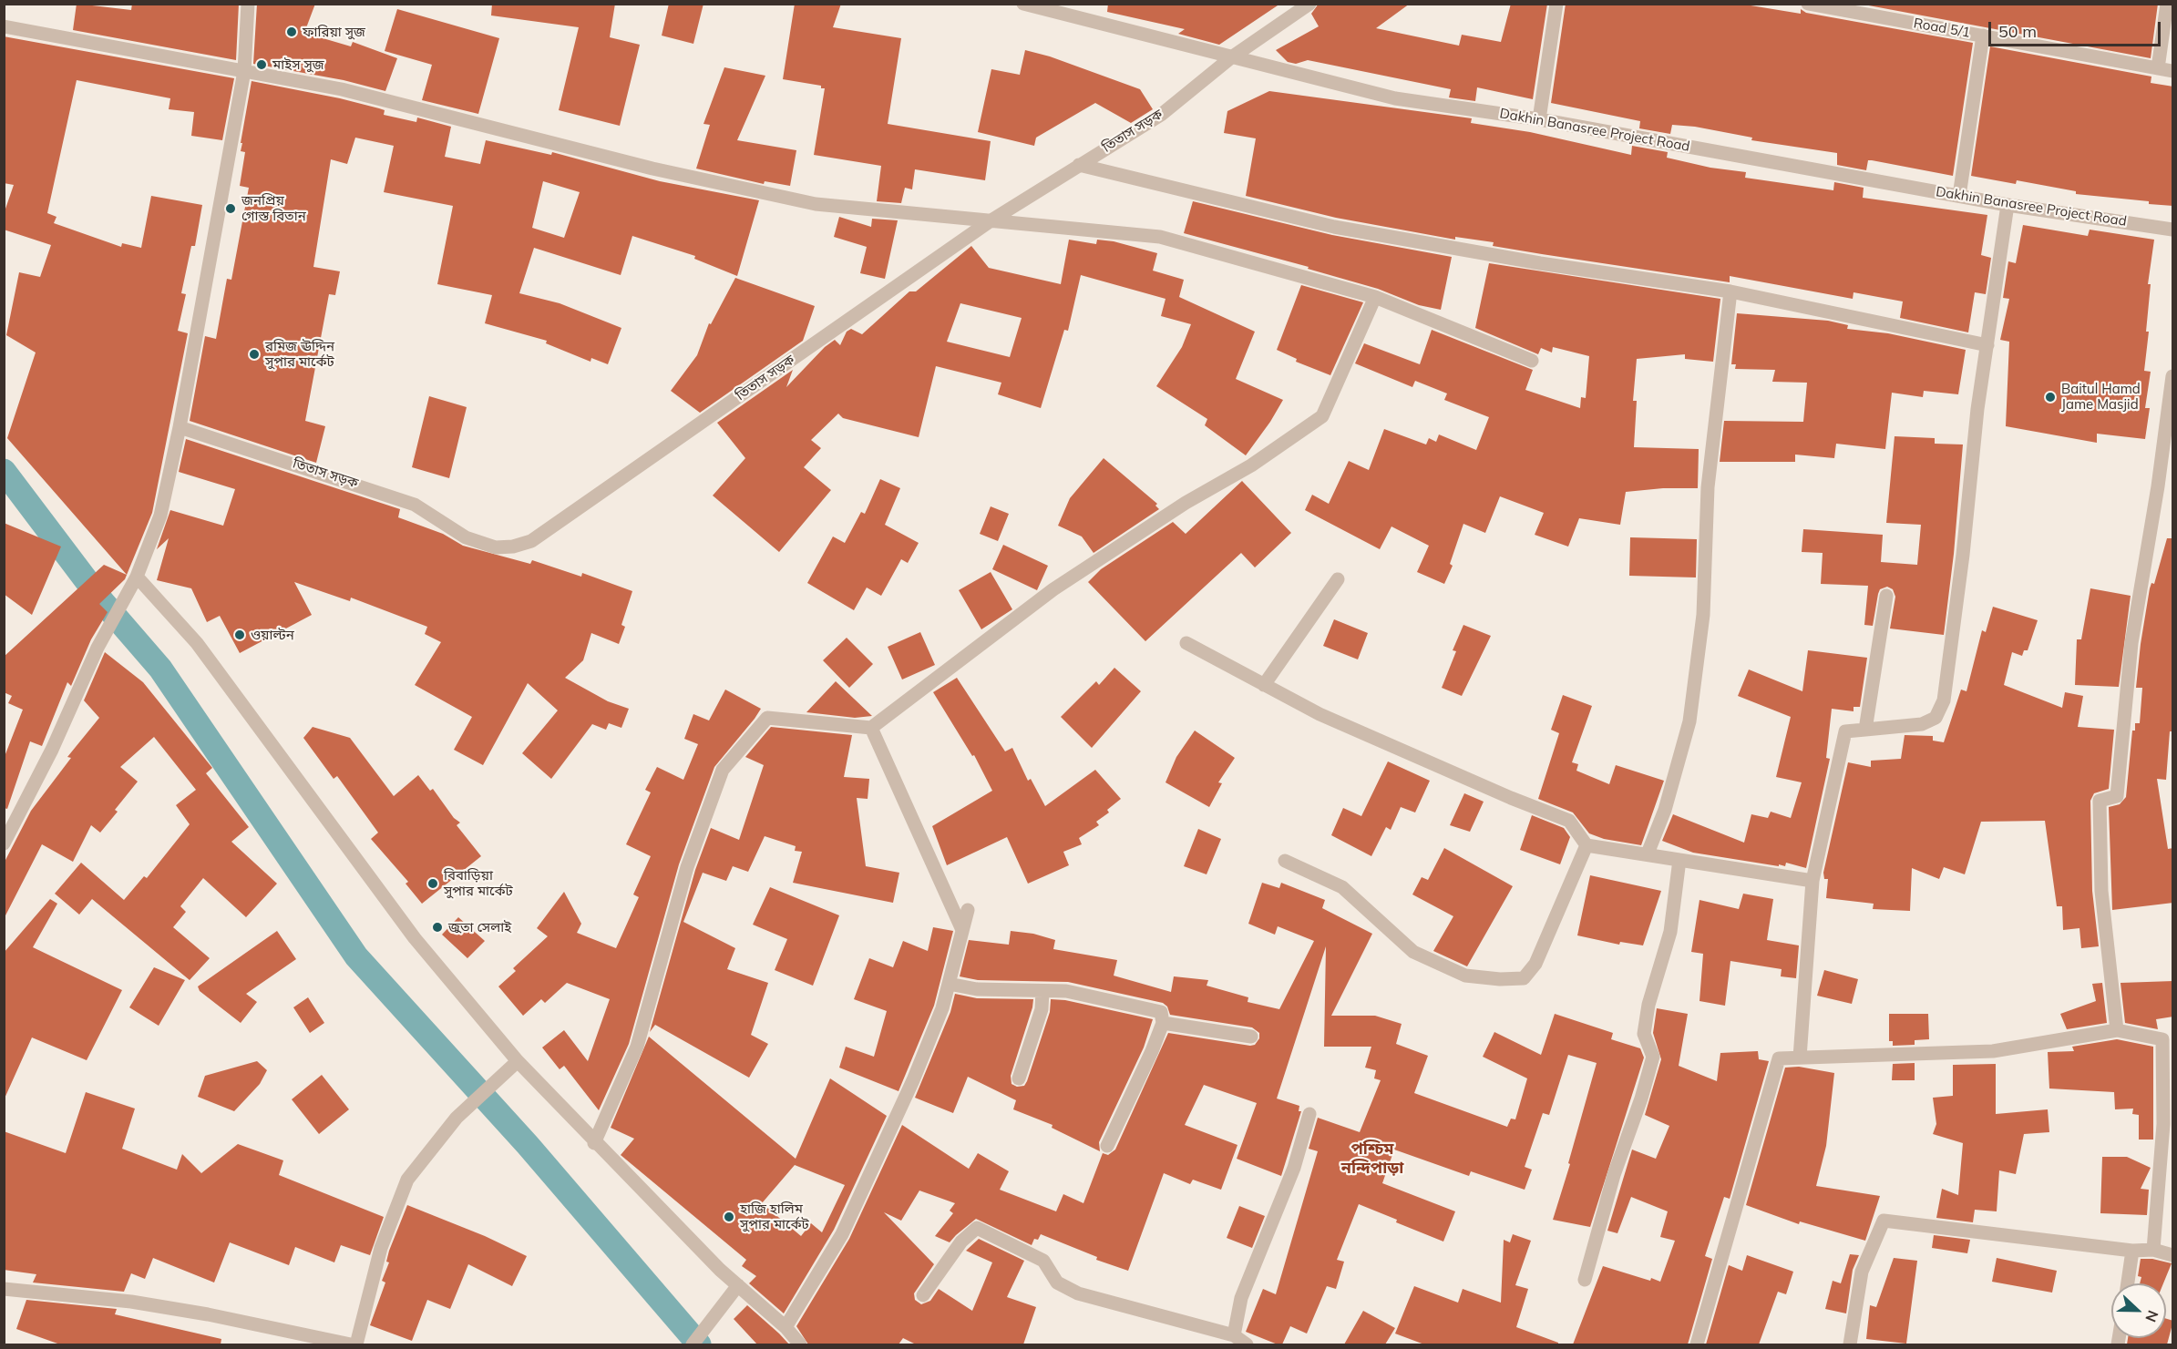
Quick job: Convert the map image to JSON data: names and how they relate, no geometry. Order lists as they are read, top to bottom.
{
  "streets": {
    "street": ["Road 5/1", "Dakhin Banasree Project Road", "তিতাস সড়ক"]
  },
  "crossings": [
    ["Dakhin Banasree Project Road", "তিতাস সড়ক"]
  ],
  "districts": ["পশ্চিম নন্দিপাড়া"],
  "places": [
    "ফারিয়া সুজ",
    "মাইস সুজ",
    "জনপ্রিয় গোস্ত বিতান",
    "রমিজ ঊদ্দিন সুপার মার্কেট",
    "Baitul Hamd Jame Masjid",
    "ওয়াল্টন",
    "বিবাড়িয়া সুপার মার্কেট",
    "জুতা সেলাই",
    "হাজি হালিম সুপার মার্কেট"
  ],
  "scale_bar": "50 m",
  "north": "right"
}
